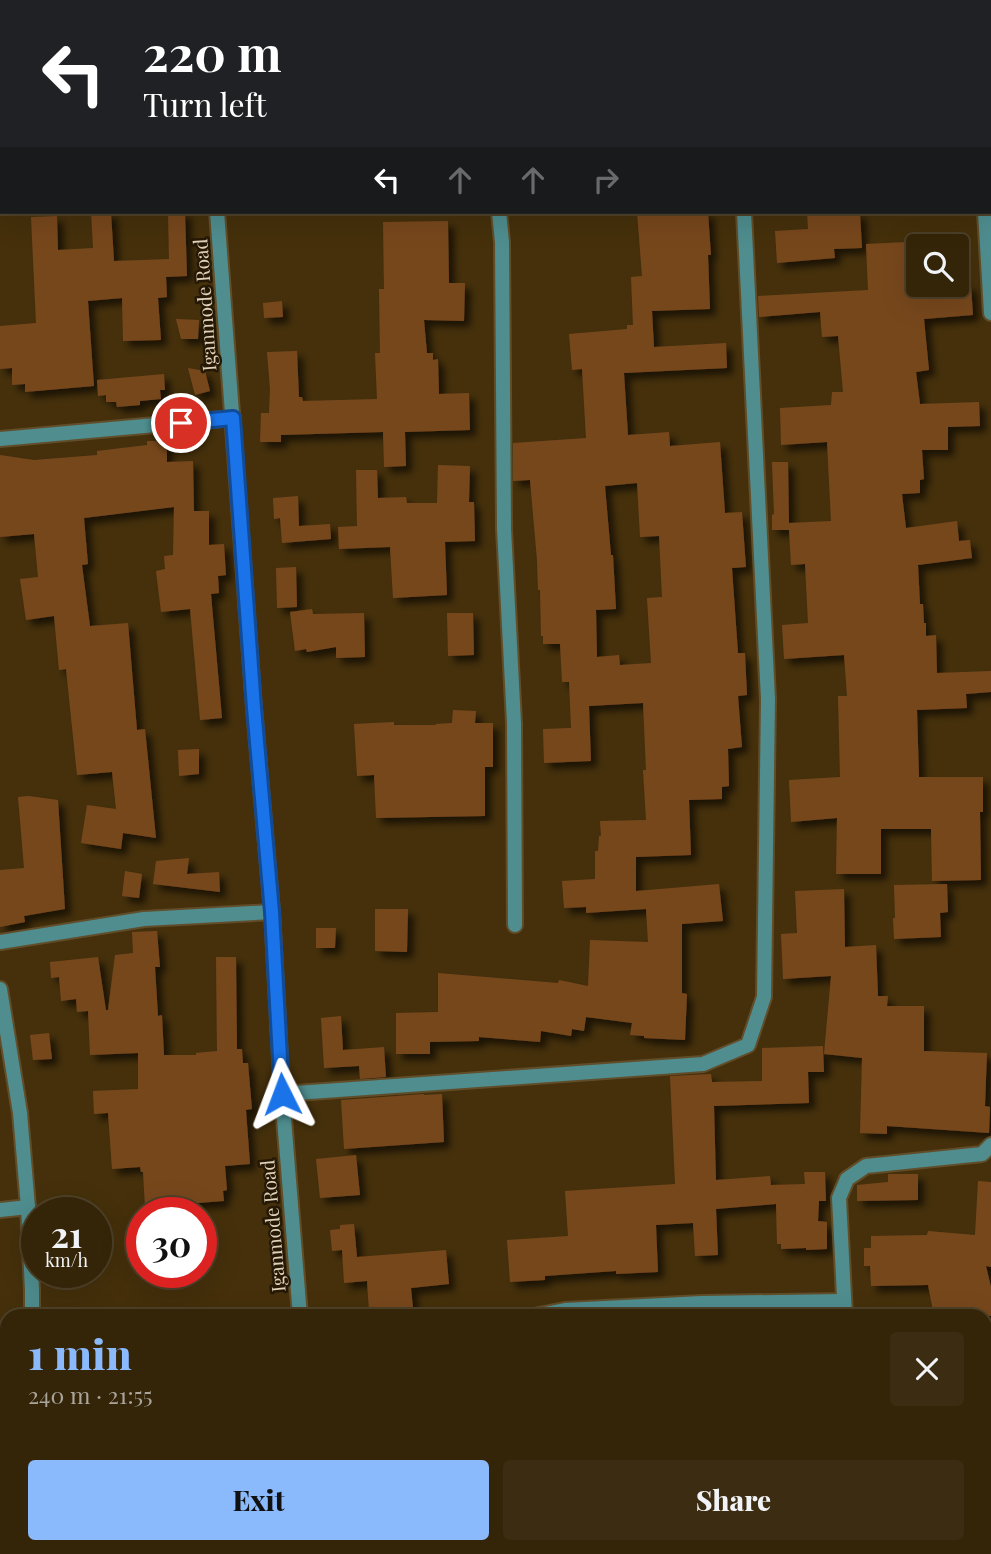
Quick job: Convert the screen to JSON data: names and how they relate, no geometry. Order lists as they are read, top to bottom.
{
  "streets": {
    "street": ["Iganmode Road"]
  },
  "page": {
    "turn": ["220 m", "Turn left"],
    "speed": "21 km/h",
    "limit": "30",
    "heading": ["1 min", "240 m · 21:55"],
    "buttons": ["Exit", "Share"]
  }
}
